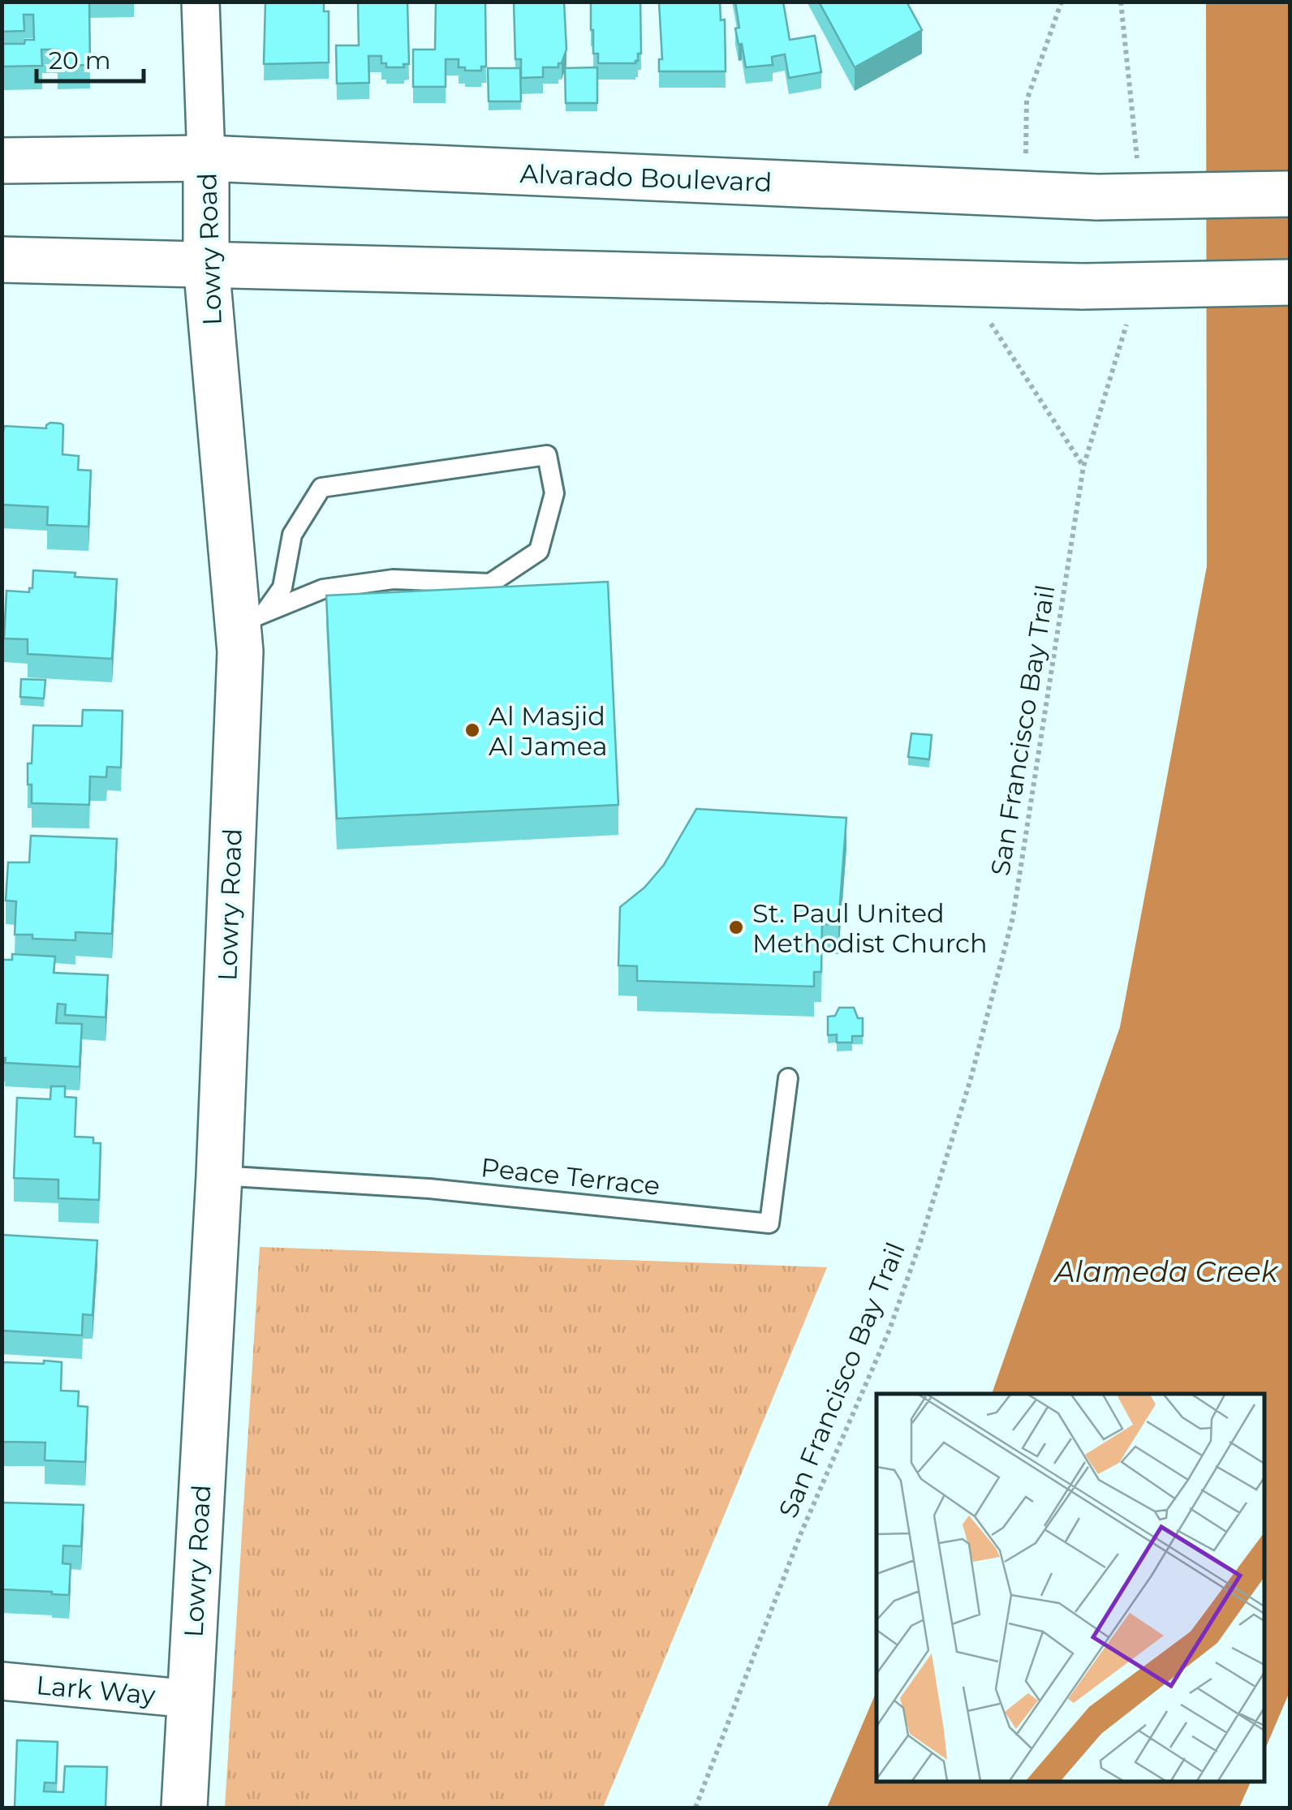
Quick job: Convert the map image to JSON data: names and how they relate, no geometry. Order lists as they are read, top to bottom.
{
  "streets": {
    "main road": ["Alvarado Boulevard", "Lowry Road"],
    "street": ["Lark Way"],
    "lane": ["Peace Terrace"],
    "path": ["San Francisco Bay Trail"]
  },
  "crossings": [
    ["Alvarado Boulevard", "Lowry Road"],
    ["Lowry Road", "Peace Terrace"],
    ["Lowry Road", "Lark Way"]
  ],
  "water": ["Alameda Creek"],
  "places": ["Al Masjid Al Jamea", "St. Paul United Methodist Church"],
  "scale_bar": "20 m"
}
